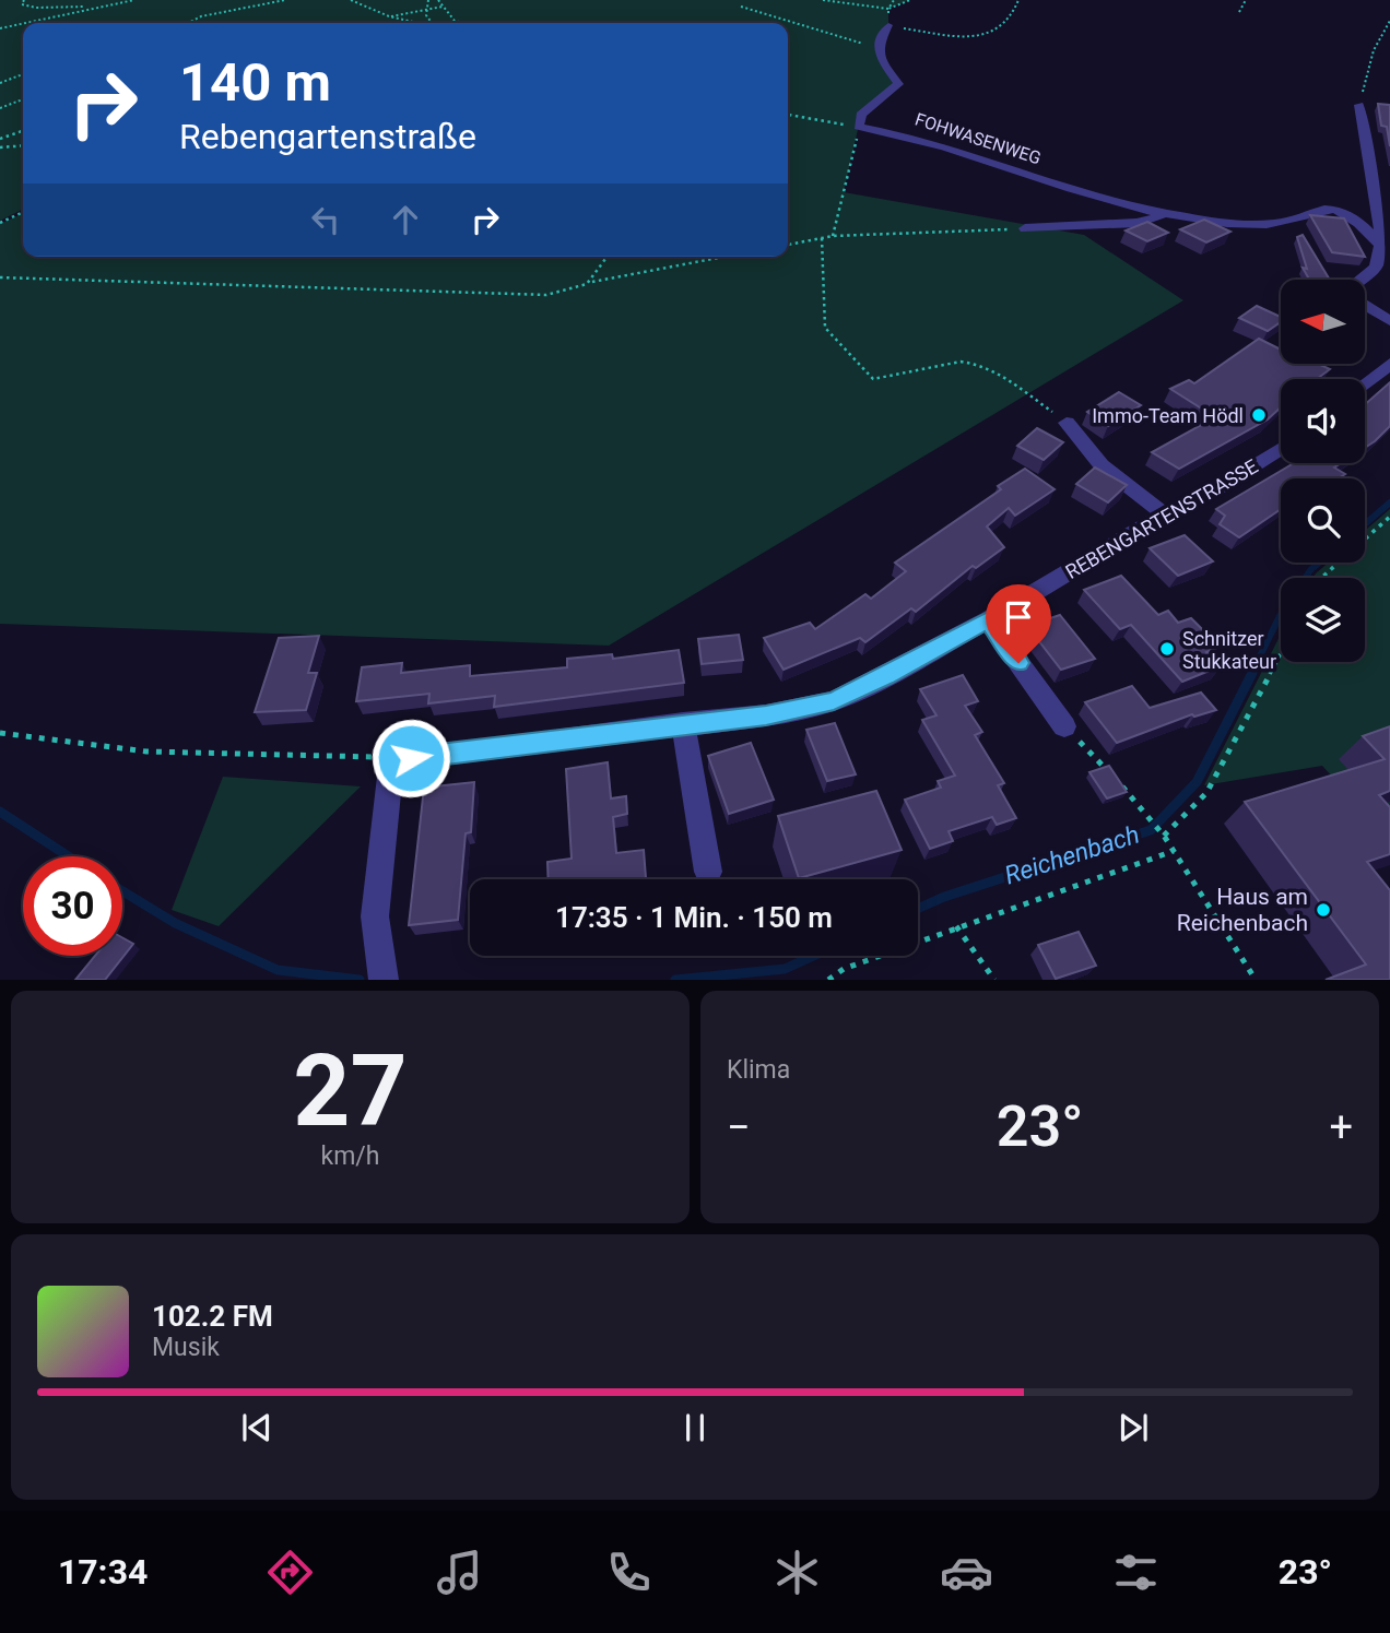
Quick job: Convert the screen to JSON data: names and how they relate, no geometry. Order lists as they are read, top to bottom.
{
  "streets": {
    "street": ["FOHWASENWEG", "REBENGARTENSTRASSE"]
  },
  "water": ["Reichenbach"],
  "places": ["Immo-Team Hödl", "Schnitzer Stukkateur", "Haus am Reichenbach"],
  "north": "left",
  "page": {
    "turn": ["140 m", "Rebengartenstraße"],
    "limit": "30",
    "trip": "17:35 · 1 Min. · 150 m",
    "tile": [
      ["27", "km/h"],
      "Klima"
    ],
    "heat": ["−", "23°", "+"],
    "song": ["102.2 FM", "Musik"],
    "tabs": ["17:34", "23°"]
  }
}
